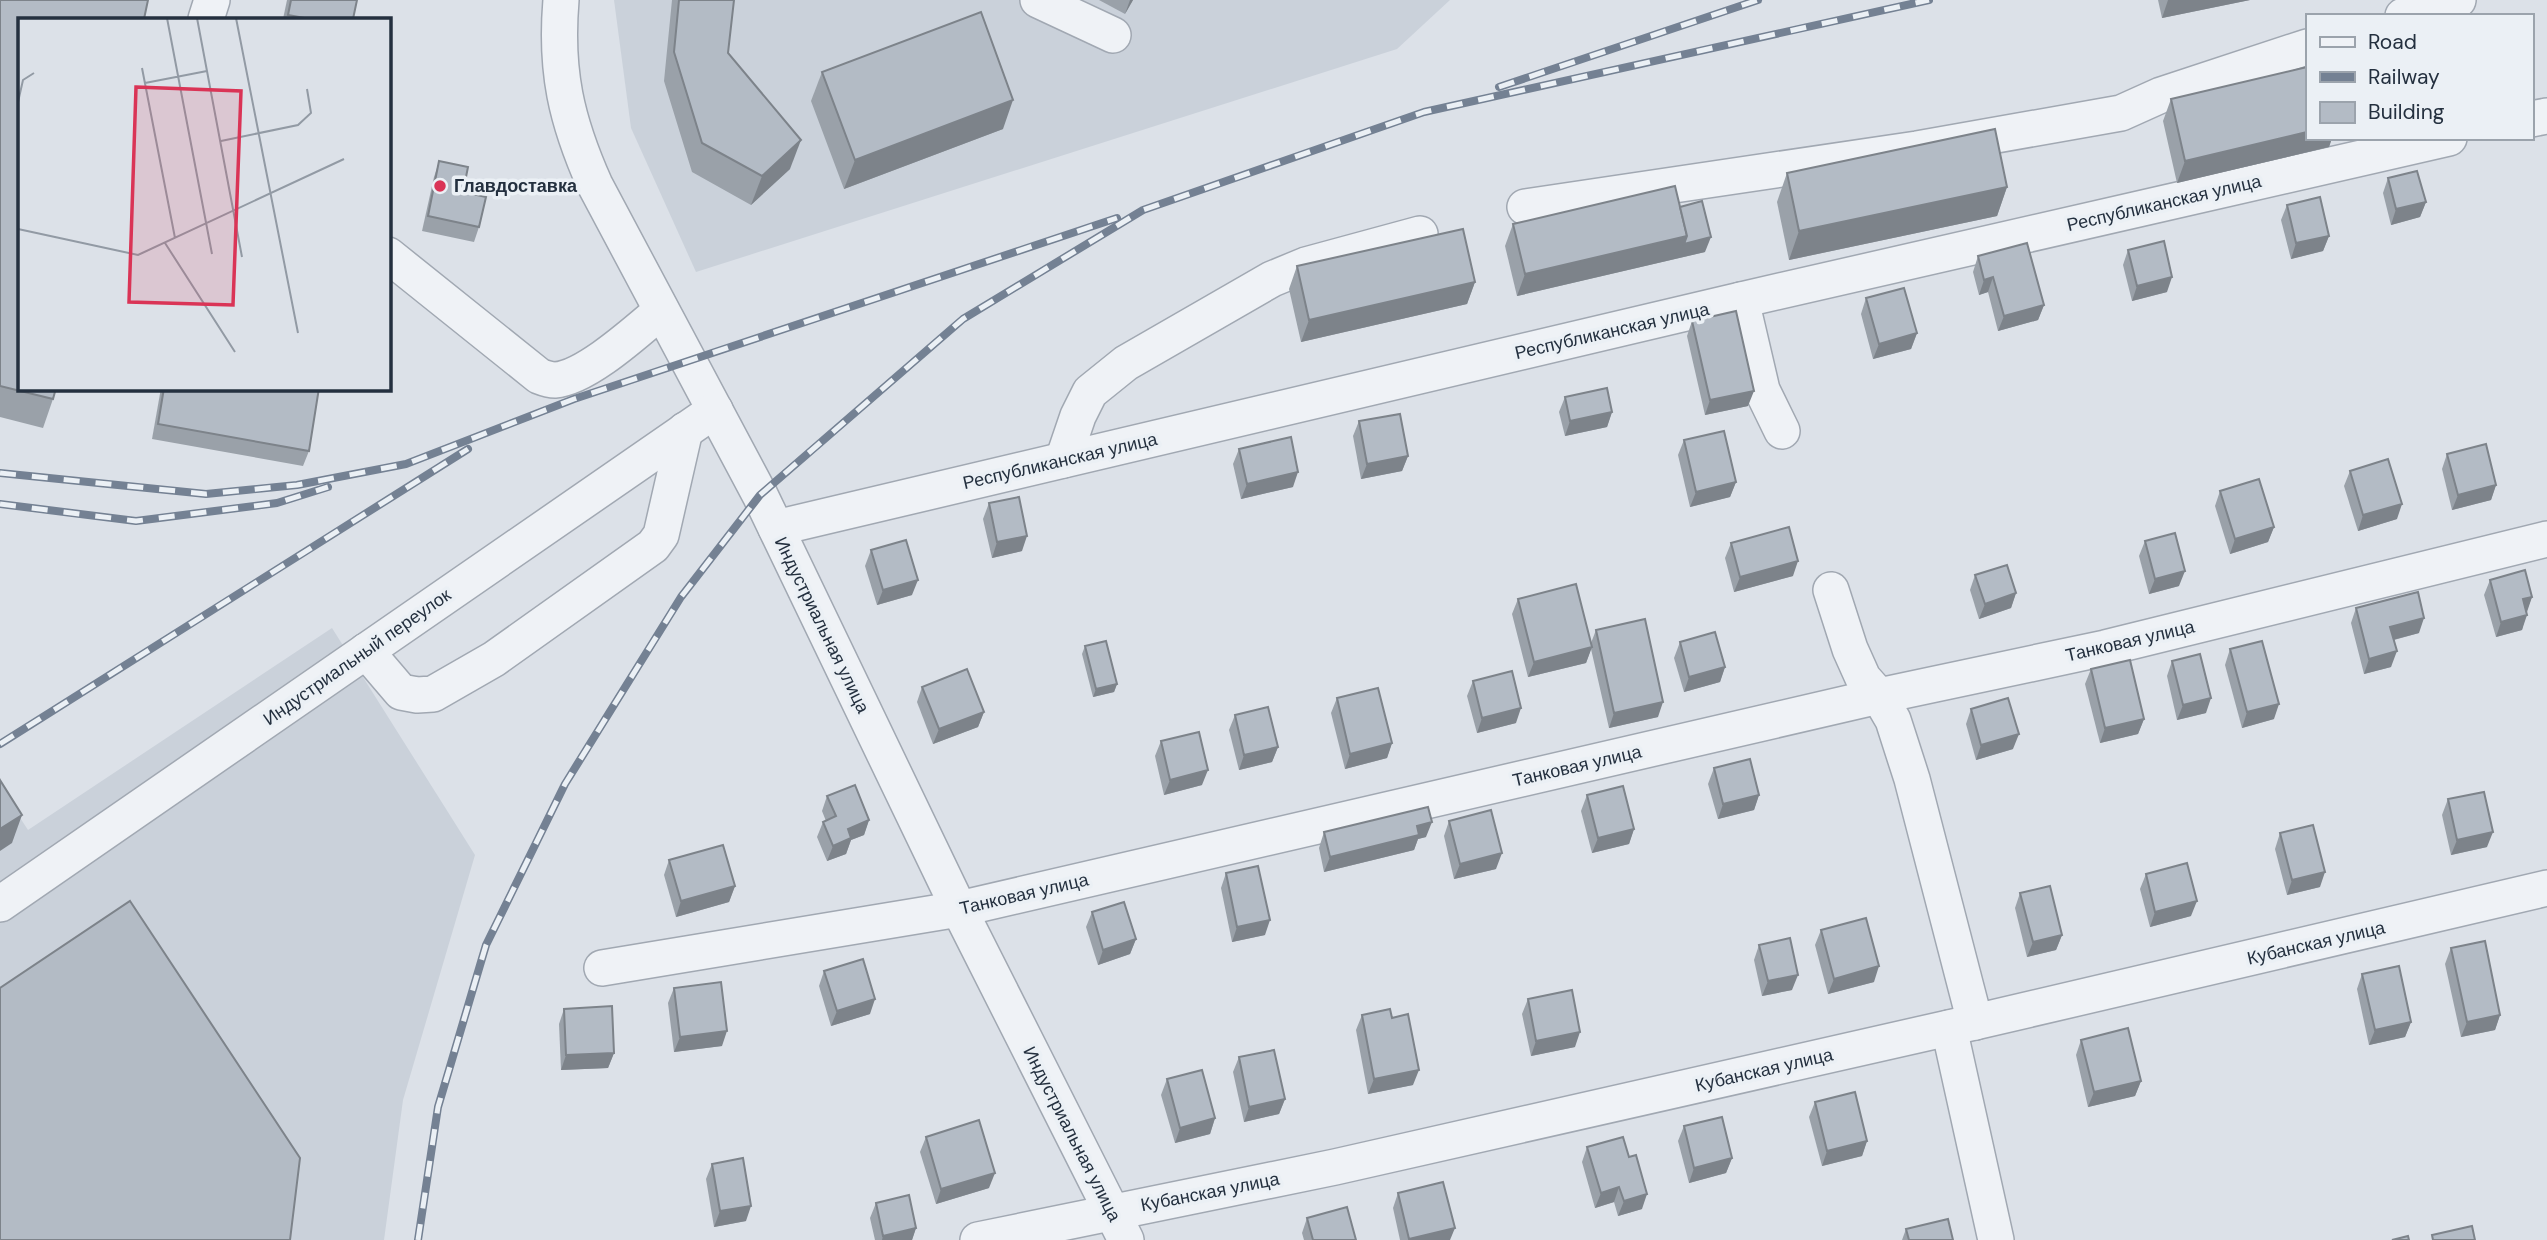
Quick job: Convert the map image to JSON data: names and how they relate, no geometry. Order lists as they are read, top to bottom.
{
  "streets": {
    "street": [
      "Республиканская улица",
      "Индустриальная улица",
      "Танковая улица",
      "Индустриальный переулок",
      "Кубанская улица"
    ]
  },
  "crossings": [
    ["Республиканская улица", "Индустриальная улица"],
    ["Индустриальная улица", "Танковая улица"],
    ["Индустриальная улица", "Индустриальный переулок"],
    ["Индустриальная улица", "Кубанская улица"]
  ],
  "places": ["Главдоставка"],
  "legend": ["Road", "Railway", "Building"]
}
